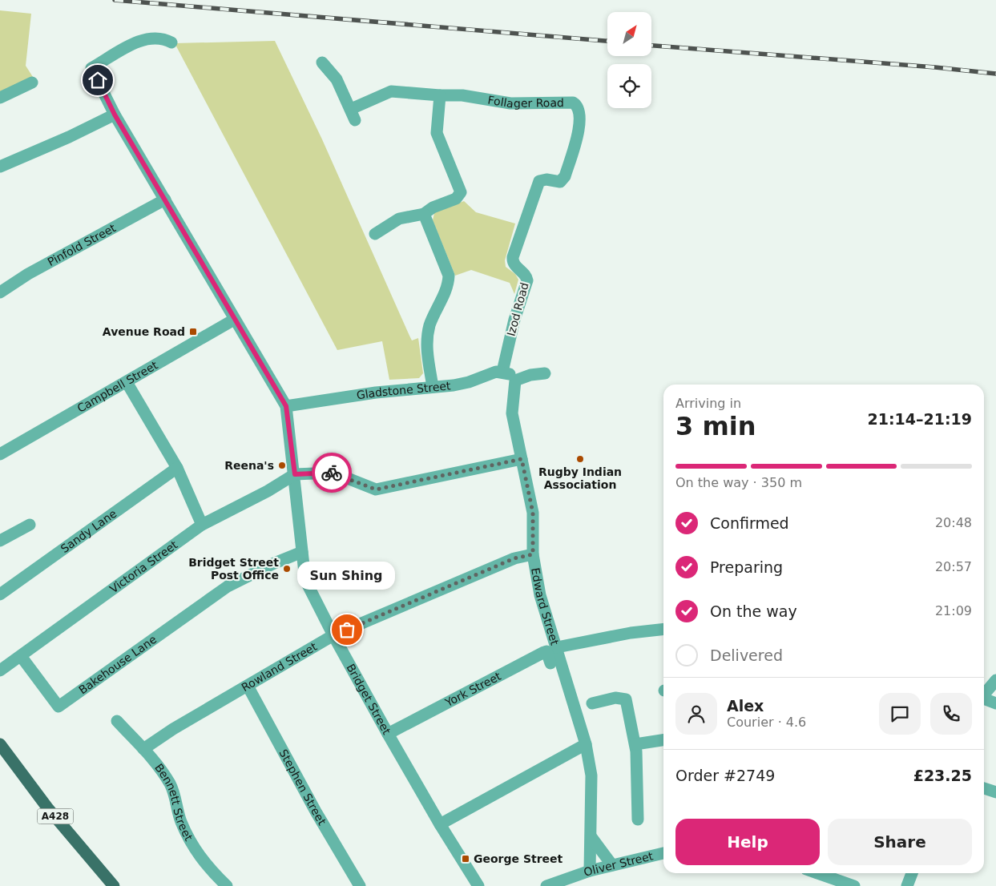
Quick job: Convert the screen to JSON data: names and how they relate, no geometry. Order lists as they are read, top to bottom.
{
  "streets": {
    "main road": ["A428"],
    "street": [
      "Follager Road",
      "Pinfold Street",
      "Izod Road",
      "Campbell Street",
      "Gladstone Street",
      "Sandy Lane",
      "Victoria Street",
      "Edward Street",
      "Bakehouse Lane",
      "Rowland Street",
      "York Street",
      "Bridget Street",
      "Stephen Street",
      "Bennett Street",
      "Oliver Street"
    ]
  },
  "crossings": [
    ["Follager Road", "Izod Road"],
    ["Izod Road", "Gladstone Street"],
    ["Victoria Street", "Bakehouse Lane"],
    ["Victoria Street", "Bridget Street"],
    ["Edward Street", "Rowland Street"],
    ["Edward Street", "Oliver Street"],
    ["Bakehouse Lane", "Bridget Street"],
    ["Rowland Street", "Bridget Street"],
    ["Rowland Street", "Stephen Street"],
    ["Rowland Street", "Bennett Street"],
    ["York Street", "Bridget Street"]
  ],
  "places": {
    "transit": ["Avenue Road", "George Street"],
    "other": [
      "Rugby Indian Association",
      "Reena's",
      "Bridget Street Post Office",
      "Sun Shing"
    ]
  },
  "north": "top right",
  "page": {
    "heading": ["3 min", "Arriving in", "21:14–21:19"],
    "panel": [
      "Alex",
      "Courier · 4.6",
      "Order #2749",
      "£23.25"
    ],
    "bar": "On the way · 350 m",
    "list": [
      ["Confirmed", "20:48"],
      ["Preparing", "20:57"],
      ["On the way", "21:09"],
      "Delivered"
    ],
    "bubble": "Sun Shing",
    "buttons": ["Help", "Share"]
  }
}
